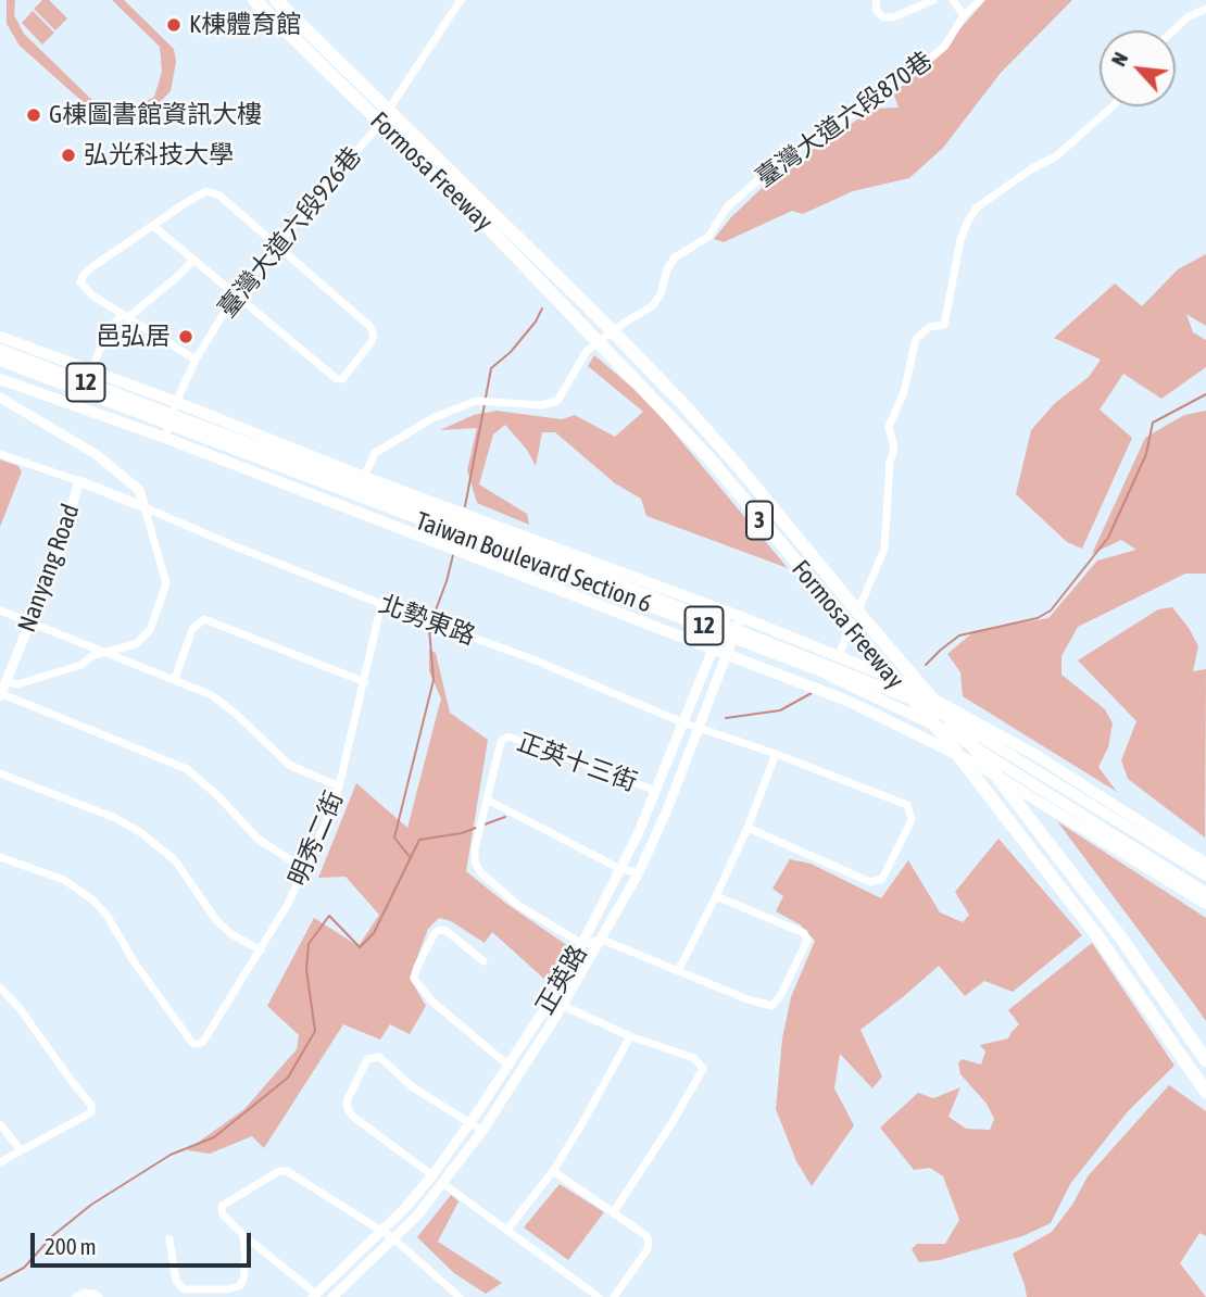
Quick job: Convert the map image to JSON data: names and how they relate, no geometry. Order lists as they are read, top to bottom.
{
  "streets": {
    "highway": ["Formosa Freeway", "3"],
    "main road": ["12", "Taiwan Boulevard Section 6"],
    "street": [
      "臺灣大道六段870巷",
      "臺灣大道六段926巷",
      "Nanyang Road",
      "北勢東路",
      "正英十三街",
      "明秀二街",
      "正英路"
    ]
  },
  "crossings": [
    ["臺灣大道六段870巷", "Taiwan Boulevard Section 6"],
    ["臺灣大道六段926巷", "Taiwan Boulevard Section 6"],
    ["Taiwan Boulevard Section 6", "正英路"],
    ["Nanyang Road", "北勢東路"],
    ["北勢東路", "明秀二街"],
    ["北勢東路", "正英路"],
    ["正英十三街", "正英路"]
  ],
  "places": [
    "K棟體育館",
    "G棟圖書館資訊大樓",
    "弘光科技大學",
    "邑弘居"
  ],
  "scale_bar": "200 m",
  "north": "top left"
}
